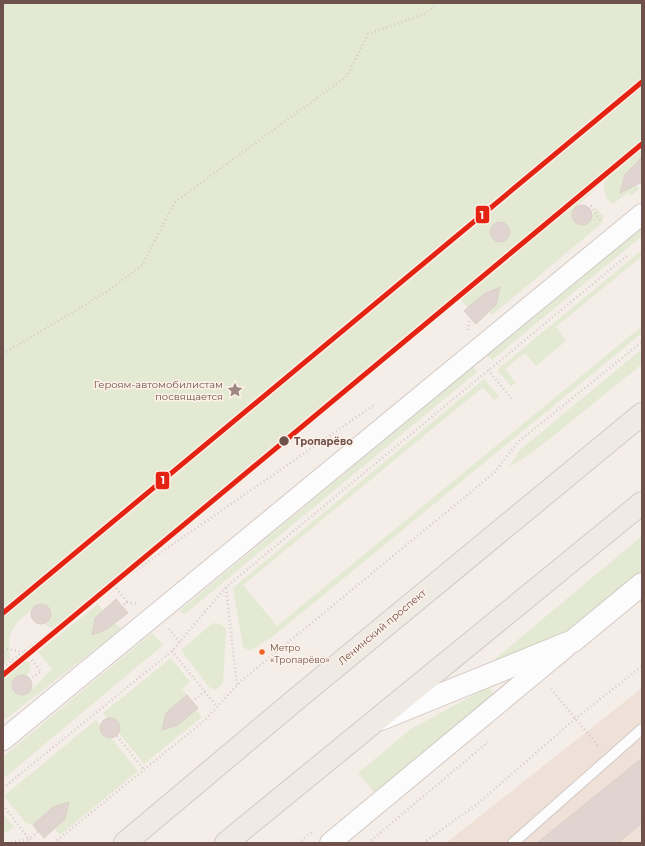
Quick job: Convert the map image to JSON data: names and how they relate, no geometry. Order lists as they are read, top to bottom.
{
  "streets": {
    "main road": ["Ленинский проспект"]
  },
  "places": {
    "place": ["Героям-автомобилистам посвящается"],
    "other": ["Тропарёво", "Метро «Тропарёво»"]
  },
  "lines": ["transit line 1"]
}
